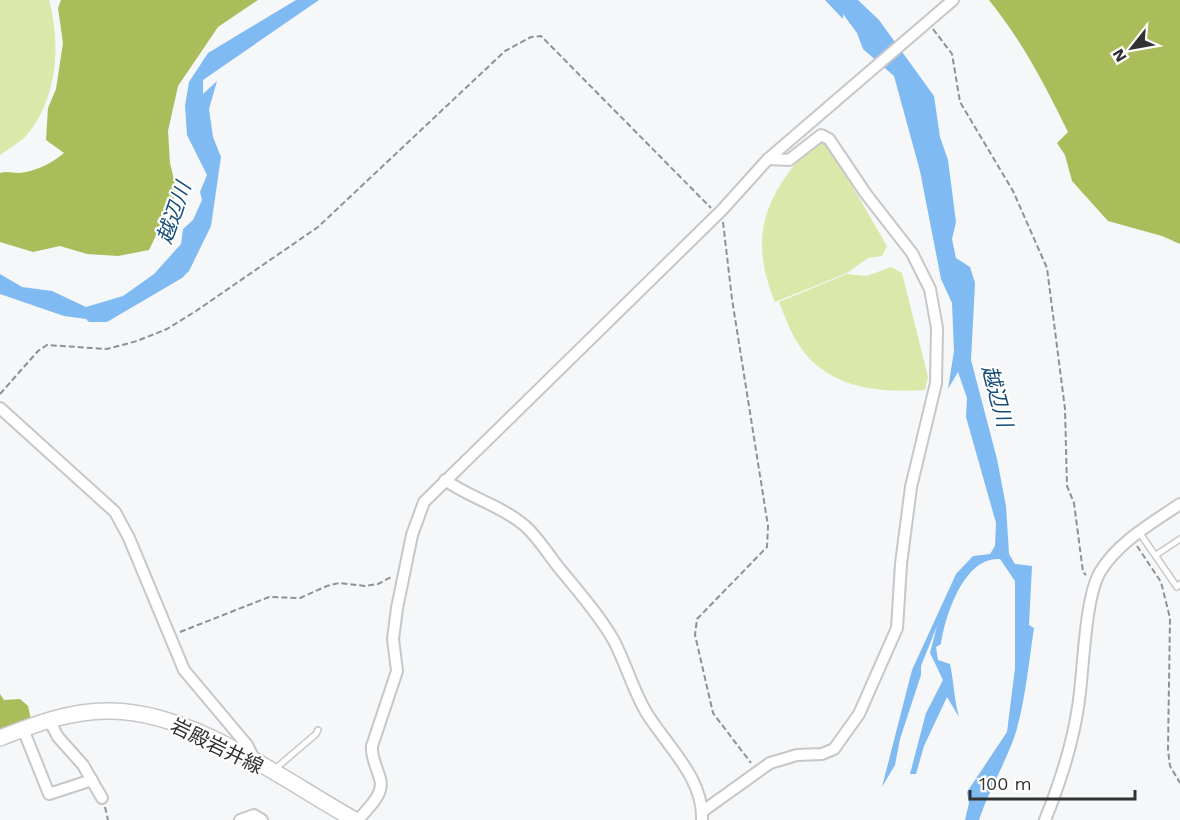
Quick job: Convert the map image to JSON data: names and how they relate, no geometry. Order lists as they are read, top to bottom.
{
  "streets": {
    "main road": ["岩殿岩井線"]
  },
  "water": ["越辺川"],
  "scale_bar": "100 m",
  "north": "bottom left"
}
